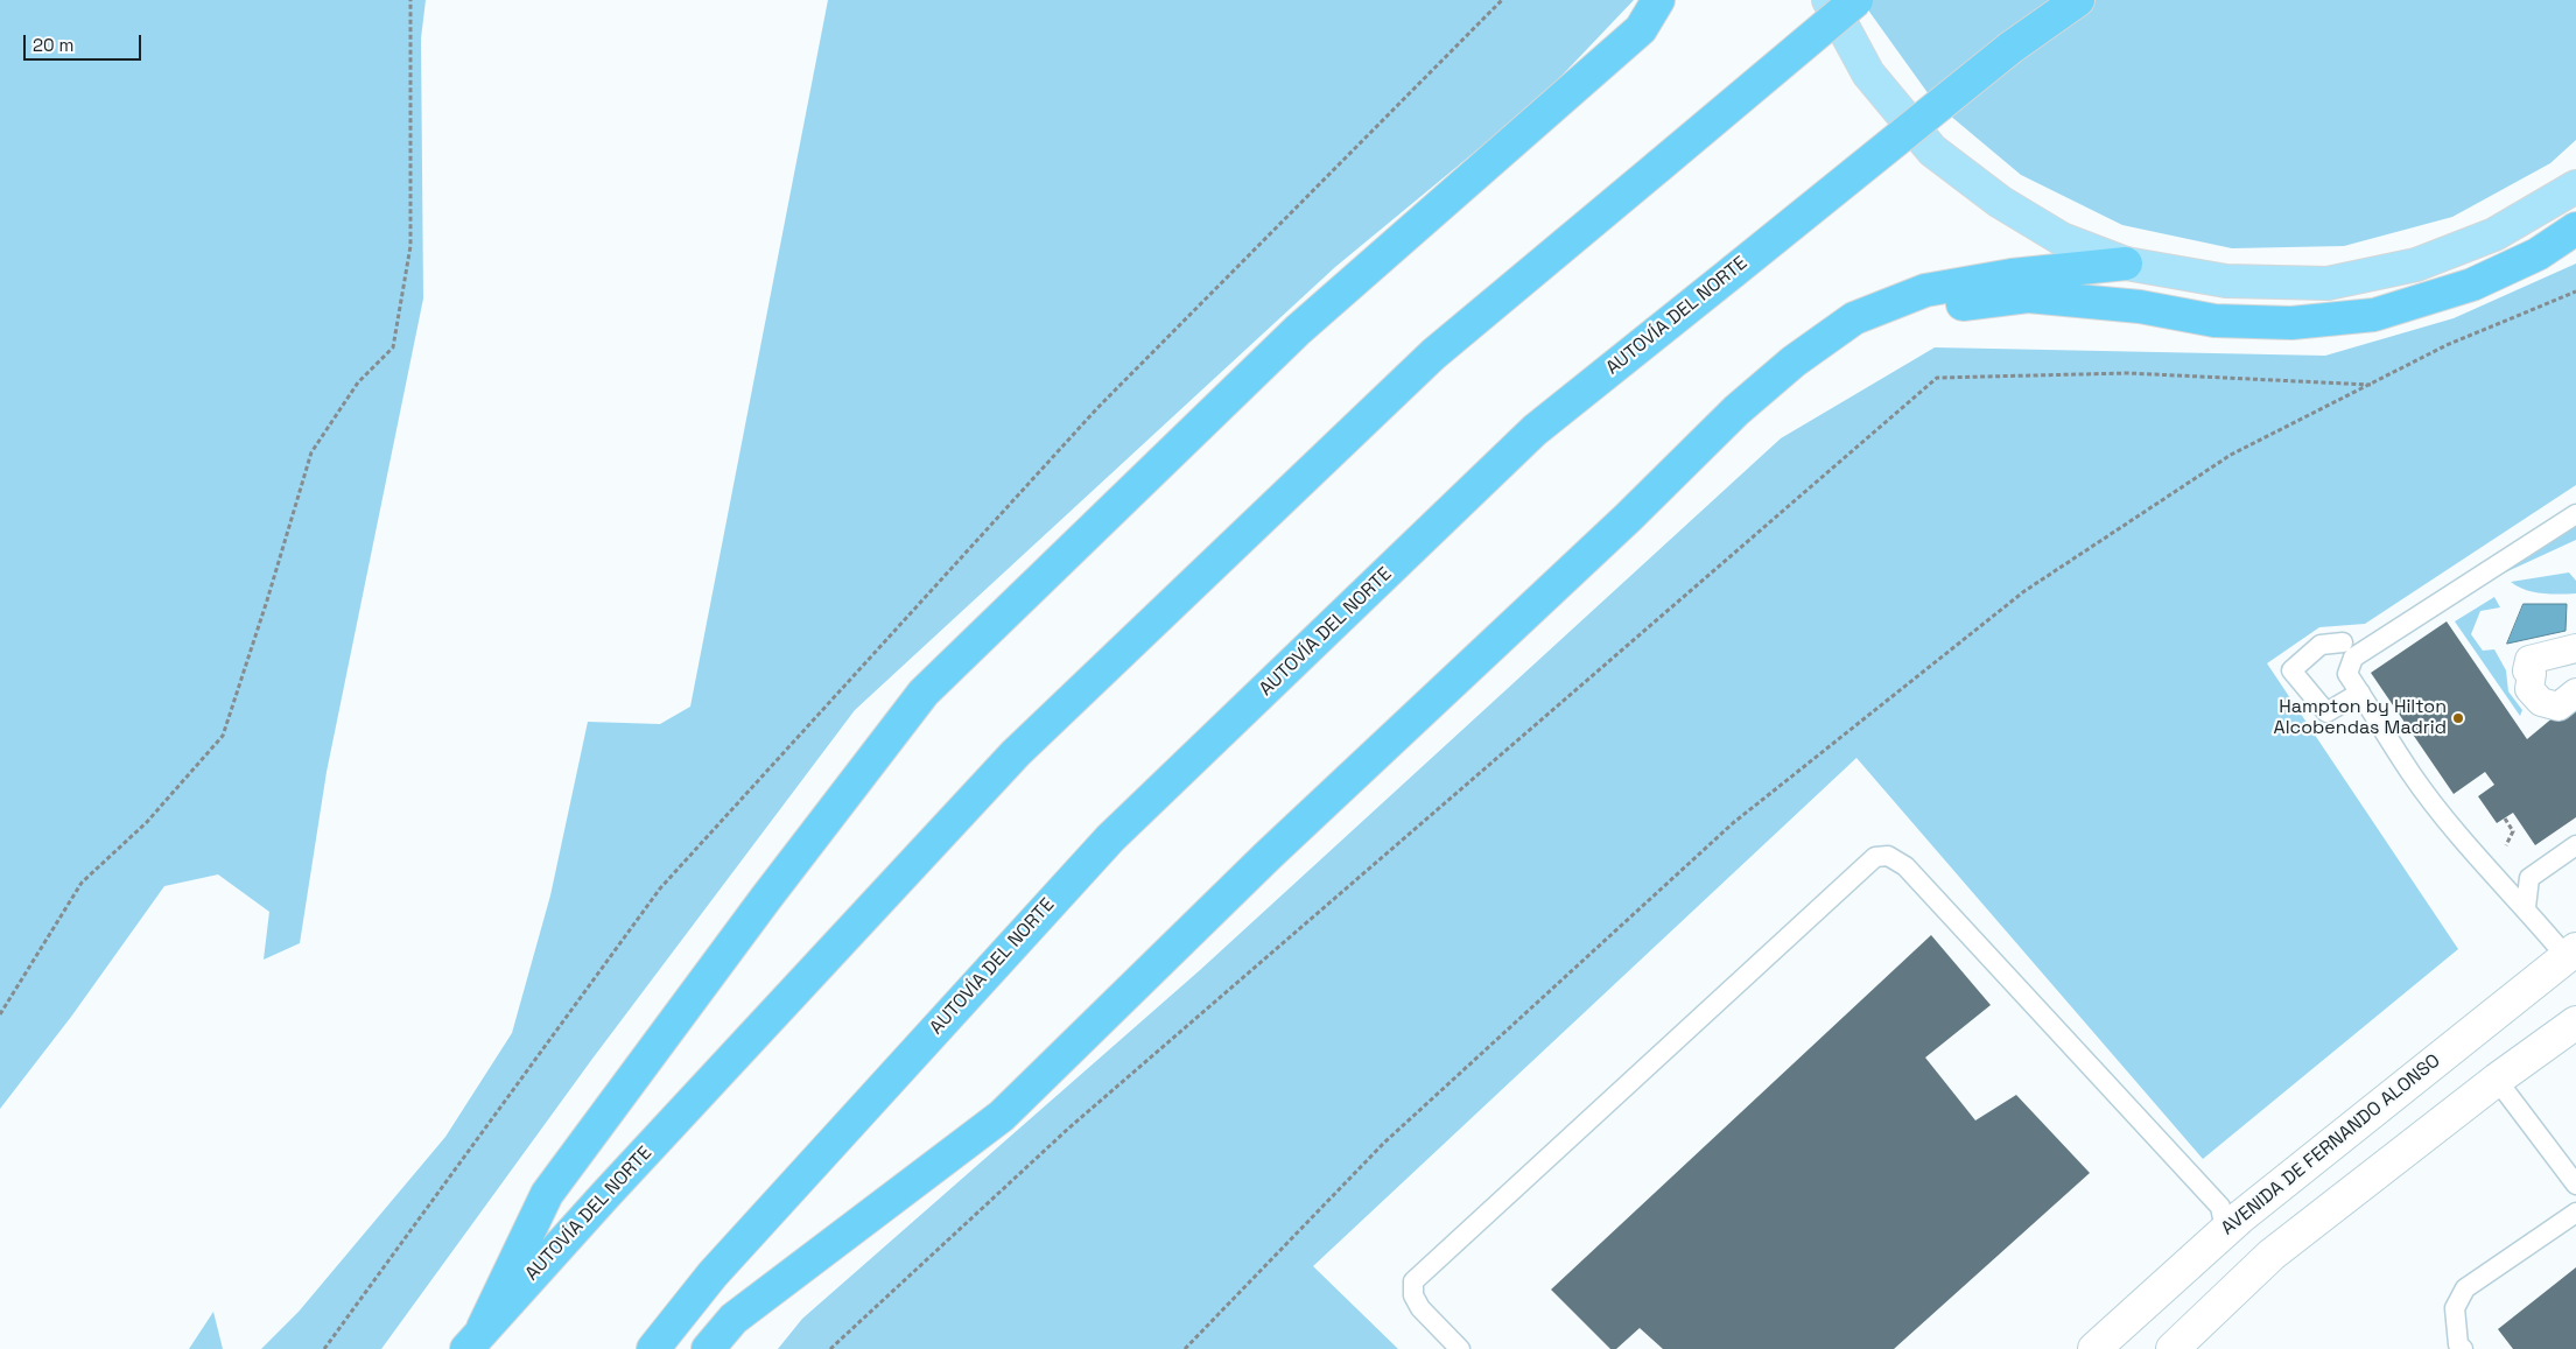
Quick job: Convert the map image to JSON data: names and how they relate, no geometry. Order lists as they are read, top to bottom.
{
  "streets": {
    "highway": ["AUTOVÍA DEL NORTE"],
    "street": ["AVENIDA DE FERNANDO ALONSO"]
  },
  "places": ["Hampton by Hilton Alcobendas Madrid"],
  "scale_bar": "20 m"
}
